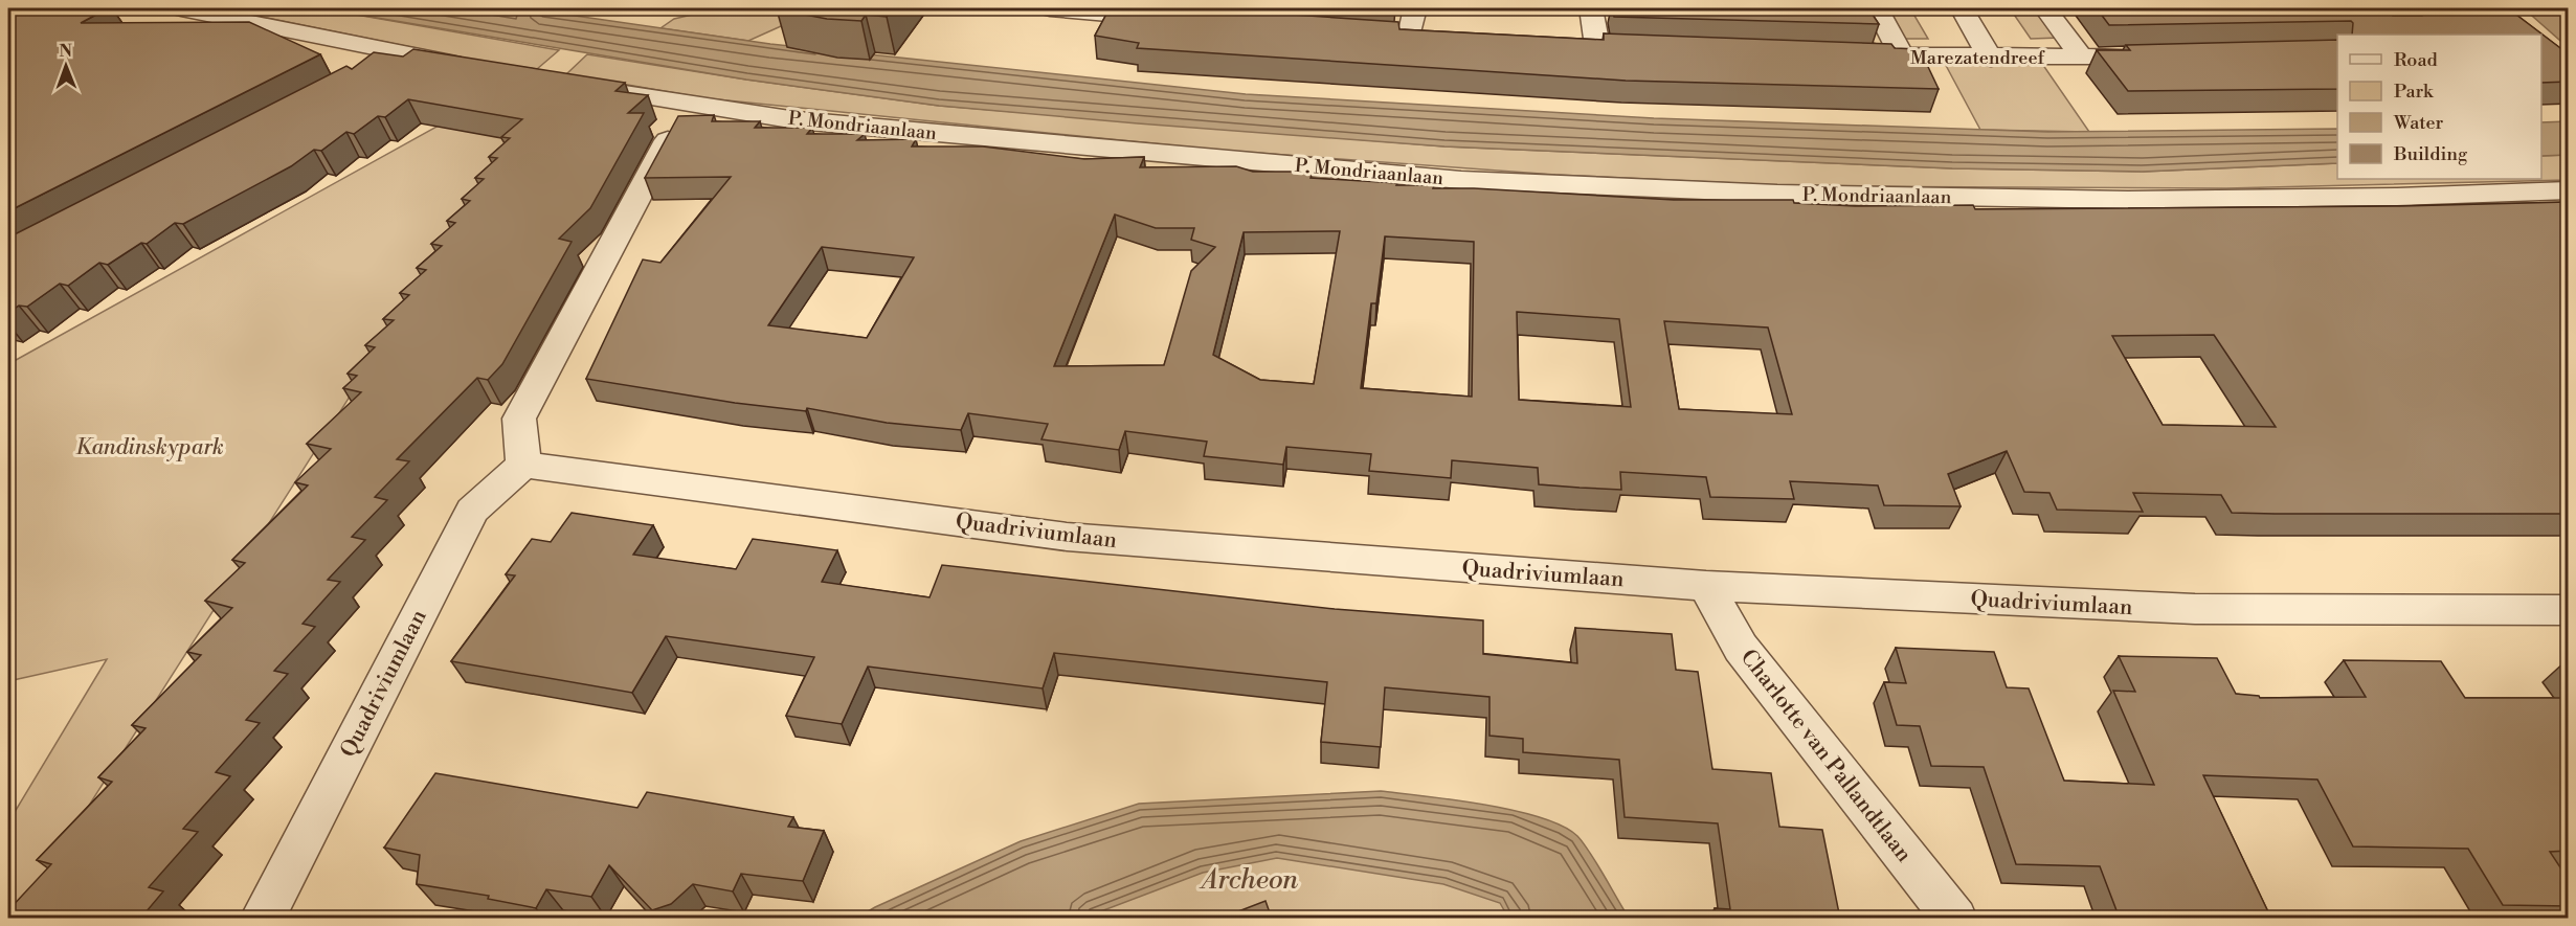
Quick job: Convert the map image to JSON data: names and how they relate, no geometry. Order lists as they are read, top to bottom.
{
  "streets": {
    "street": [
      "Marezatendreef",
      "P. Mondriaanlaan",
      "Quadriviumlaan",
      "Charlotte van Pallandtlaan"
    ]
  },
  "crossings": [
    ["Quadriviumlaan", "Charlotte van Pallandtlaan"]
  ],
  "parks": ["Kandinskypark", "Archeon"],
  "legend": [
    "Road",
    "Park",
    "Water",
    "Building"
  ],
  "north": "top"
}
